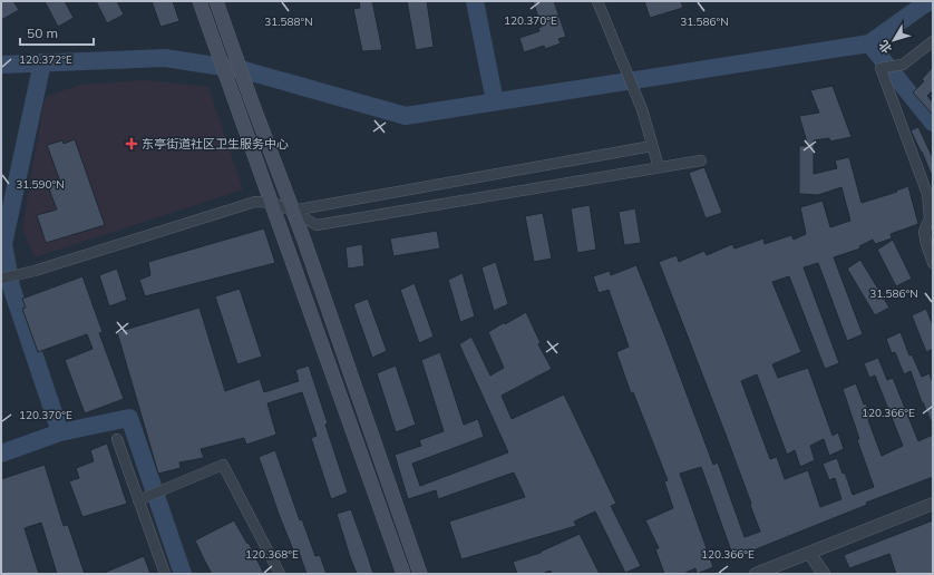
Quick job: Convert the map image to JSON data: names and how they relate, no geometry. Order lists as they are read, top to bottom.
{
  "places": {
    "health": ["东亭街道社区卫生服务中心"]
  },
  "scale_bar": "50 m",
  "north": "bottom left",
  "coordinates": [
    "120.370°E",
    "31.588°N",
    "31.586°N",
    "120.372°E",
    "31.590°N",
    "120.366°E",
    "120.368°E"
  ]
}
